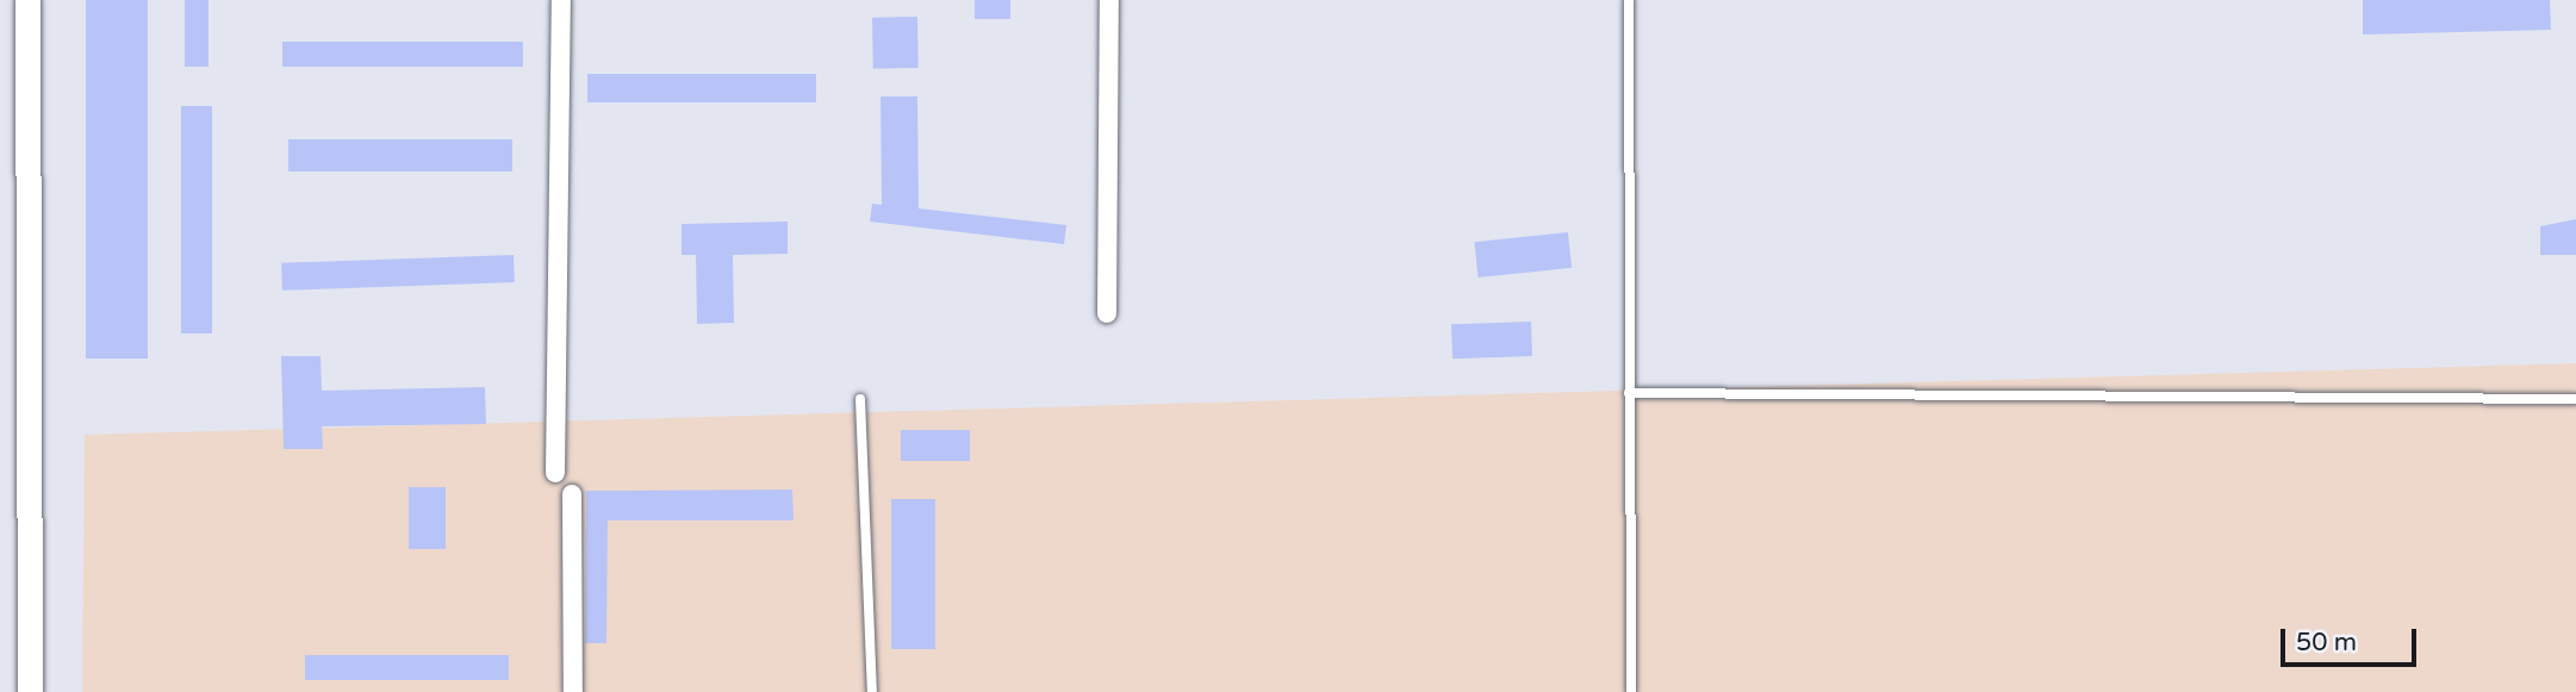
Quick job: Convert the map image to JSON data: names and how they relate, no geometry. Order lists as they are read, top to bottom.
{
  "scale_bar": "50 m"
}
